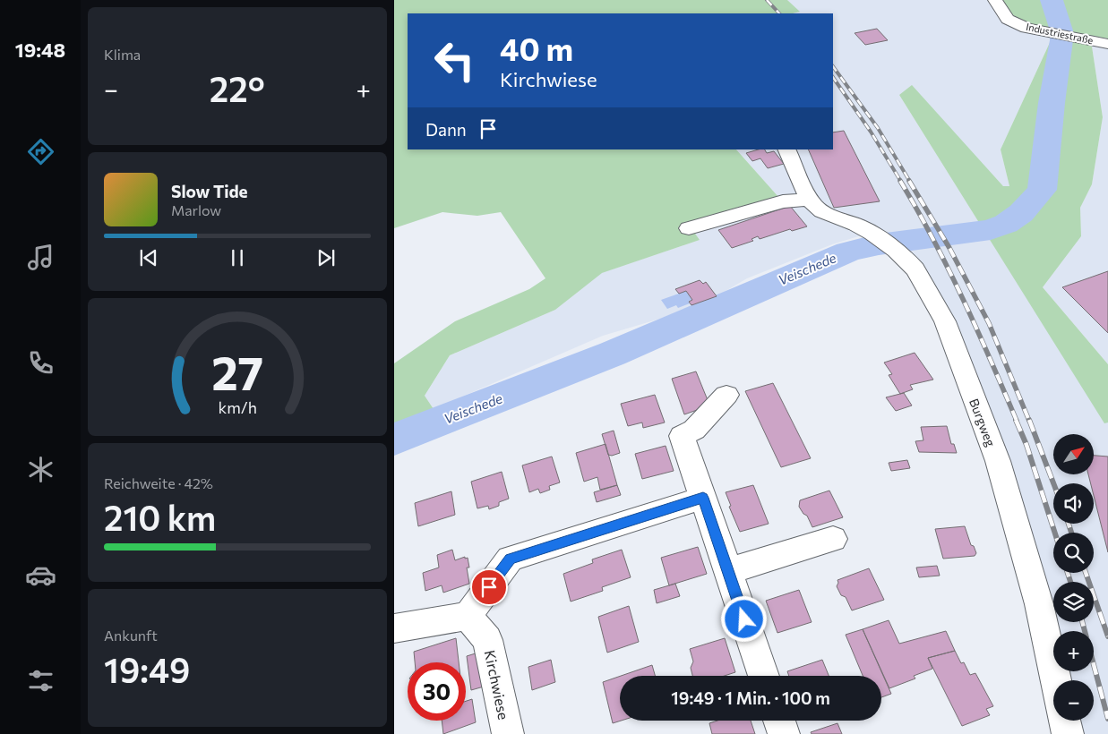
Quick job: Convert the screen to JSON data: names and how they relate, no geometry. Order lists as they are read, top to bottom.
{
  "streets": {
    "street": ["Industriestraße", "Burgweg", "Kirchwiese"]
  },
  "water": ["Veischede"],
  "north": "top right",
  "page": {
    "tabs": "19:48",
    "tile": [
      "Klima",
      ["Reichweite · 42%", "210 km"],
      ["Ankunft", "19:49"]
    ],
    "turn": ["40 m", "Kirchwiese"],
    "heat": ["−", "22°", "+"],
    "then": "Dann",
    "song": ["Slow Tide", "Marlow"],
    "map_buttons": ["+", "−"],
    "limit": "30",
    "trip": "19:49 · 1 Min. · 100 m",
    "gauge": ["27", "km/h"]
  }
}
